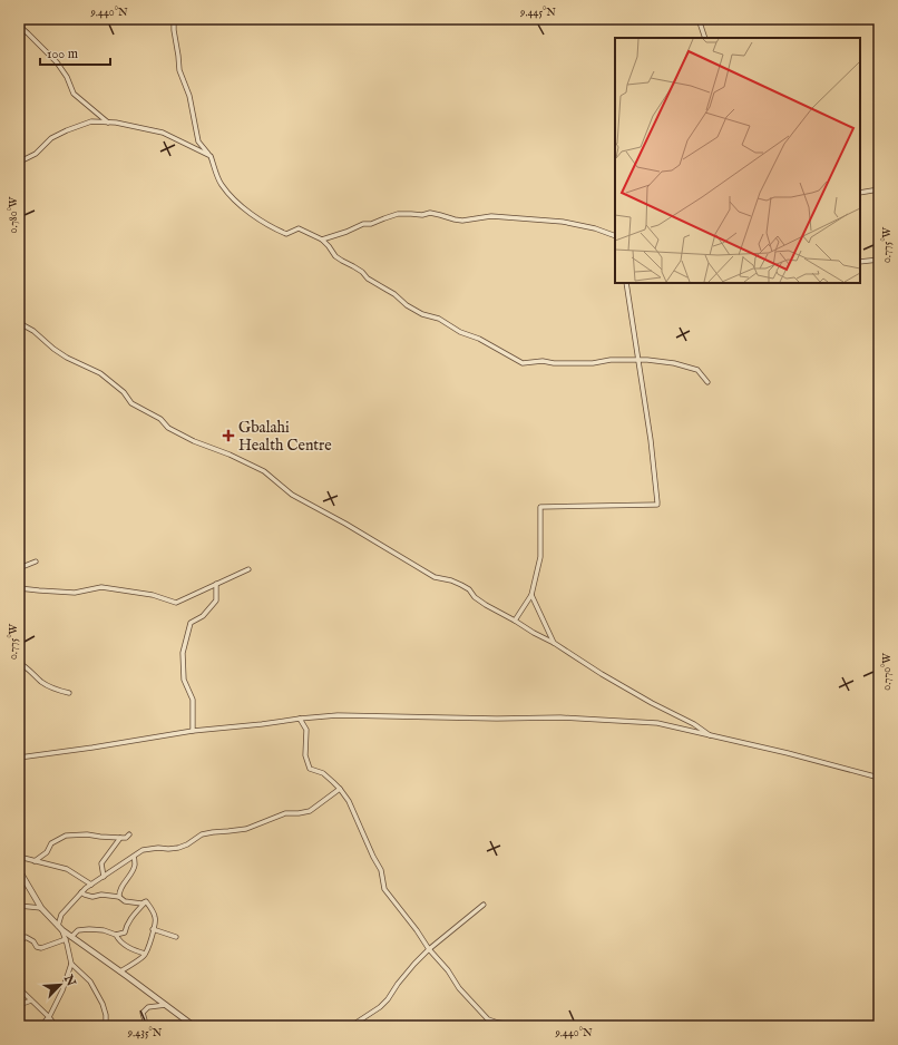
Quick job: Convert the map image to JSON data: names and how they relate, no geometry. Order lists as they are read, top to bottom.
{
  "places": {
    "health": ["Gbalahi Health Centre"]
  },
  "scale_bar": "100 m",
  "north": "top right",
  "coordinates": [
    "9.440°N",
    "9.445°N",
    "0.780°W",
    "0.775°W",
    "0.770°W",
    "9.435°N"
  ]
}
